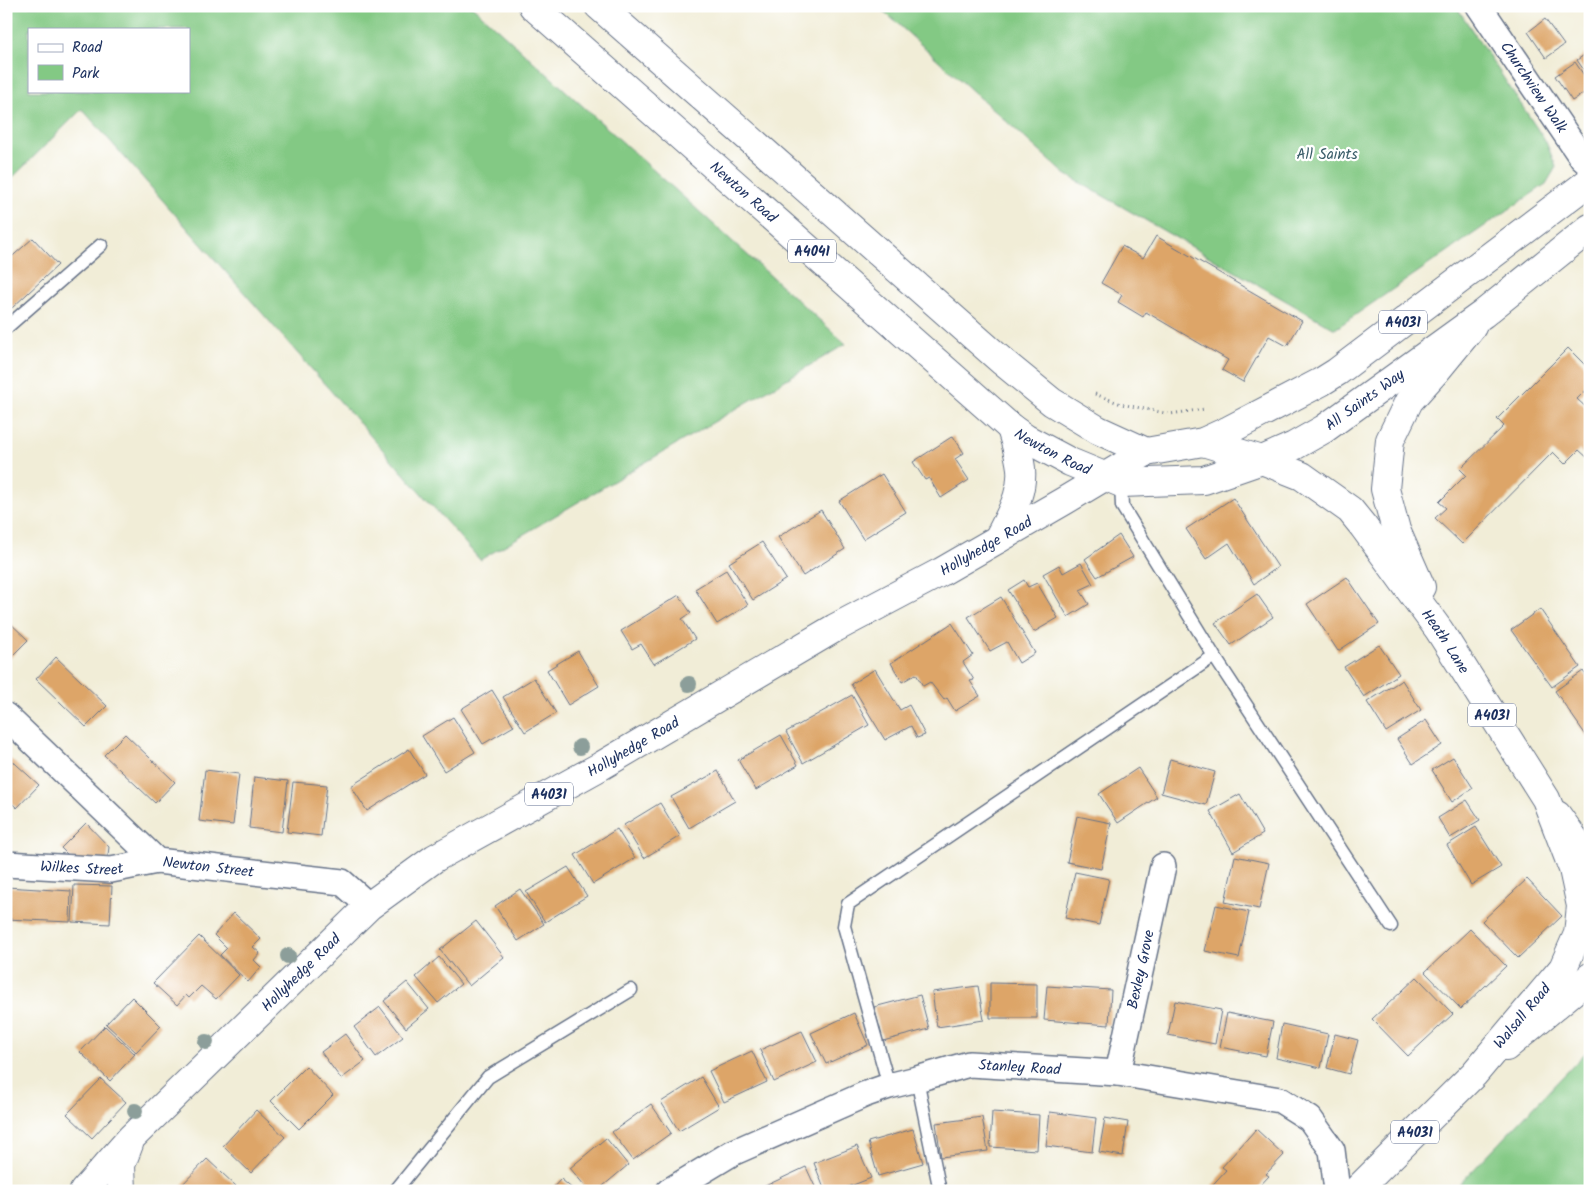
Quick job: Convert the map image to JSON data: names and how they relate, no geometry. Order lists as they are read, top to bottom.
{
  "streets": {
    "main road": [
      "Newton Road",
      "A4041",
      "A4031",
      "All Saints Way",
      "Hollyhedge Road",
      "Heath Lane",
      "Walsall Road"
    ],
    "street": [
      "Churchview Walk",
      "Wilkes Street",
      "Newton Street",
      "Bexley Grove",
      "Stanley Road"
    ]
  },
  "crossings": [
    ["Newton Road", "All Saints Way"],
    ["Newton Road", "Hollyhedge Road"],
    ["A4041", "A4031"],
    ["A4041", "Hollyhedge Road"],
    ["A4031", "All Saints Way"],
    ["A4031", "Hollyhedge Road"],
    ["A4031", "Heath Lane"],
    ["All Saints Way", "Hollyhedge Road"],
    ["All Saints Way", "Heath Lane"],
    ["Hollyhedge Road", "Newton Street"],
    ["Heath Lane", "Walsall Road"],
    ["Wilkes Street", "Newton Street"],
    ["Bexley Grove", "Stanley Road"]
  ],
  "parks": ["All Saints"],
  "legend": ["Road", "Park"]
}
